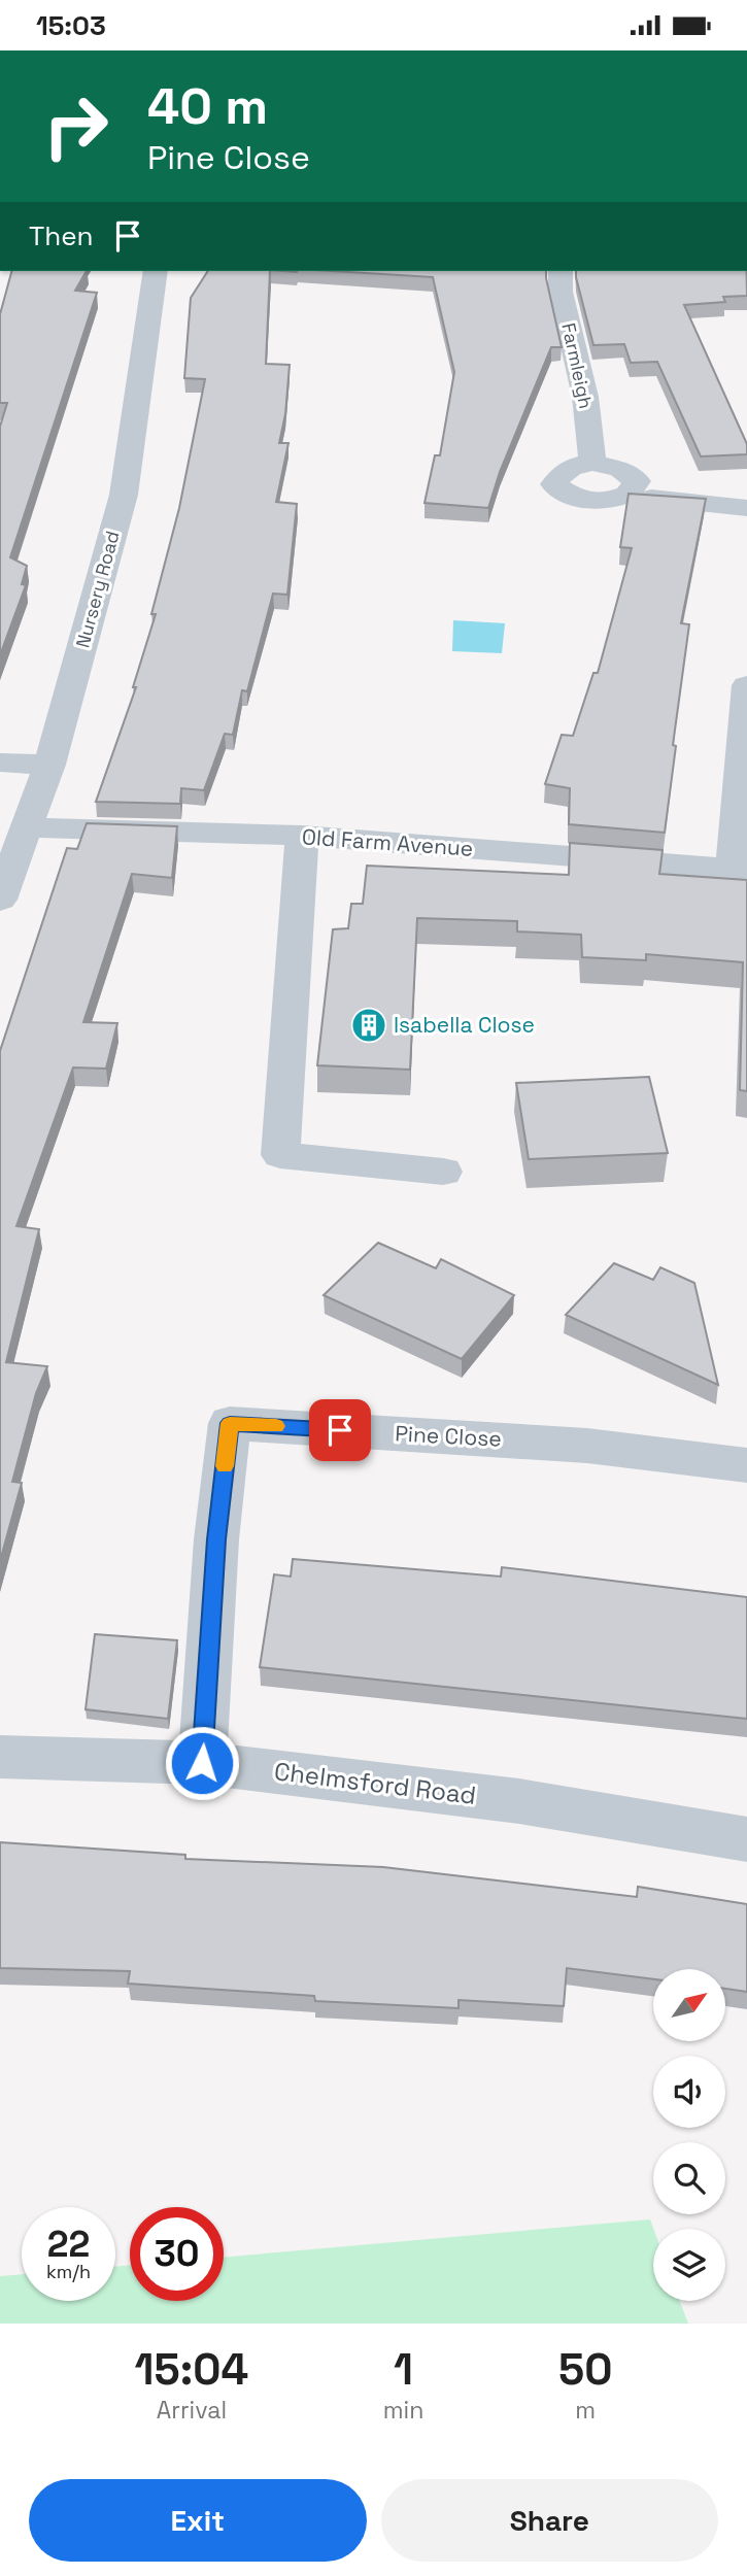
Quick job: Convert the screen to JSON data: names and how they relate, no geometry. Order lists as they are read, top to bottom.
{
  "streets": {
    "street": [
      "Farmleigh",
      "Nursery Road",
      "Old Farm Avenue",
      "Pine Close",
      "Chelmsford Road"
    ]
  },
  "crossings": [
    ["Nursery Road", "Old Farm Avenue"],
    ["Pine Close", "Chelmsford Road"]
  ],
  "places": {
    "building": ["Isabella Close"]
  },
  "north": "top right",
  "page": {
    "status": "15:03",
    "turn": ["40 m", "Pine Close"],
    "then": "Then",
    "speed": "22 km/h",
    "limit": "30",
    "eta": [
      "15:04",
      "Arrival",
      "1",
      "min",
      "50",
      "m"
    ],
    "buttons": ["Exit", "Share"]
  }
}
